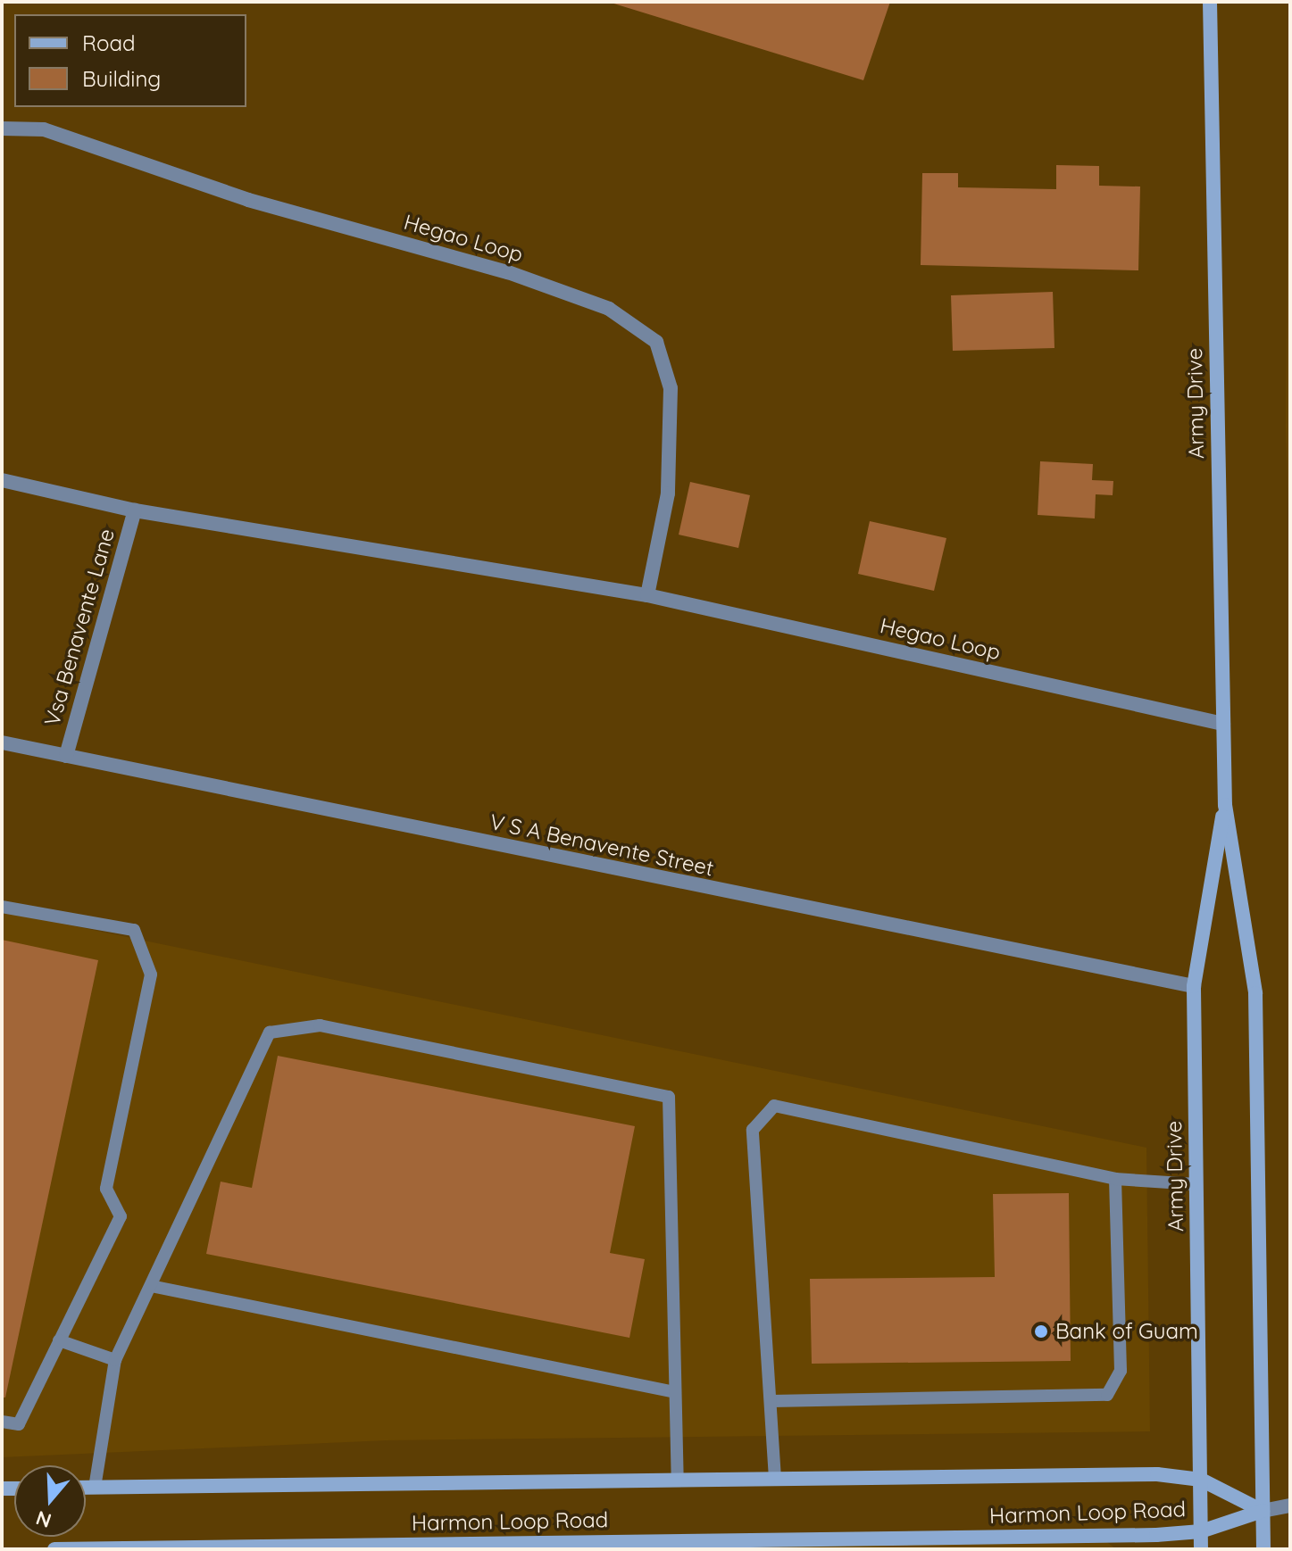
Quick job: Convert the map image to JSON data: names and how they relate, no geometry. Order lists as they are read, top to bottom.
{
  "streets": {
    "main road": ["Army Drive", "Harmon Loop Road"],
    "street": ["Hegao Loop", "Vsa Benavente Lane", "V S A Benavente Street"]
  },
  "crossings": [
    ["Hegao Loop", "Army Drive"],
    ["Hegao Loop", "Vsa Benavente Lane"],
    ["Army Drive", "V S A Benavente Street"],
    ["Army Drive", "Harmon Loop Road"],
    ["Vsa Benavente Lane", "V S A Benavente Street"]
  ],
  "places": ["Bank of Guam"],
  "legend": ["Road", "Building"],
  "north": "bottom"
}
